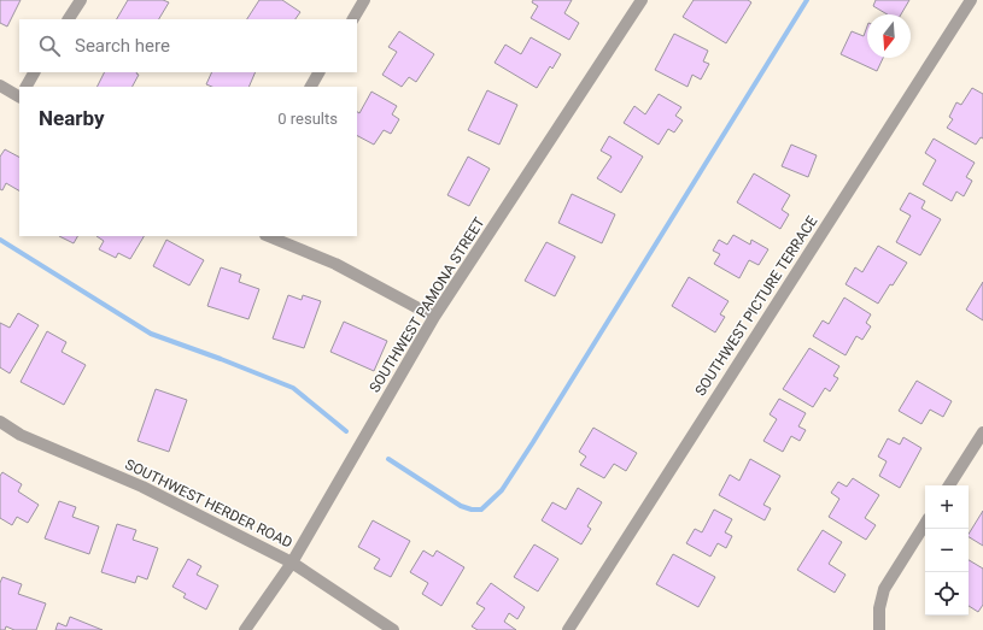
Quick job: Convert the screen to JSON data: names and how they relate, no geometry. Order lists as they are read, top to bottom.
{
  "streets": {
    "street": ["SOUTHWEST PAMONA STREET", "SOUTHWEST PICTURE TERRACE", "SOUTHWEST HERDER ROAD"]
  },
  "crossings": [
    ["SOUTHWEST PAMONA STREET", "SOUTHWEST HERDER ROAD"]
  ],
  "north": "bottom",
  "page": {
    "search": "Search here",
    "heading": ["Nearby", "0 results"],
    "map_buttons": ["+", "−"]
  }
}
